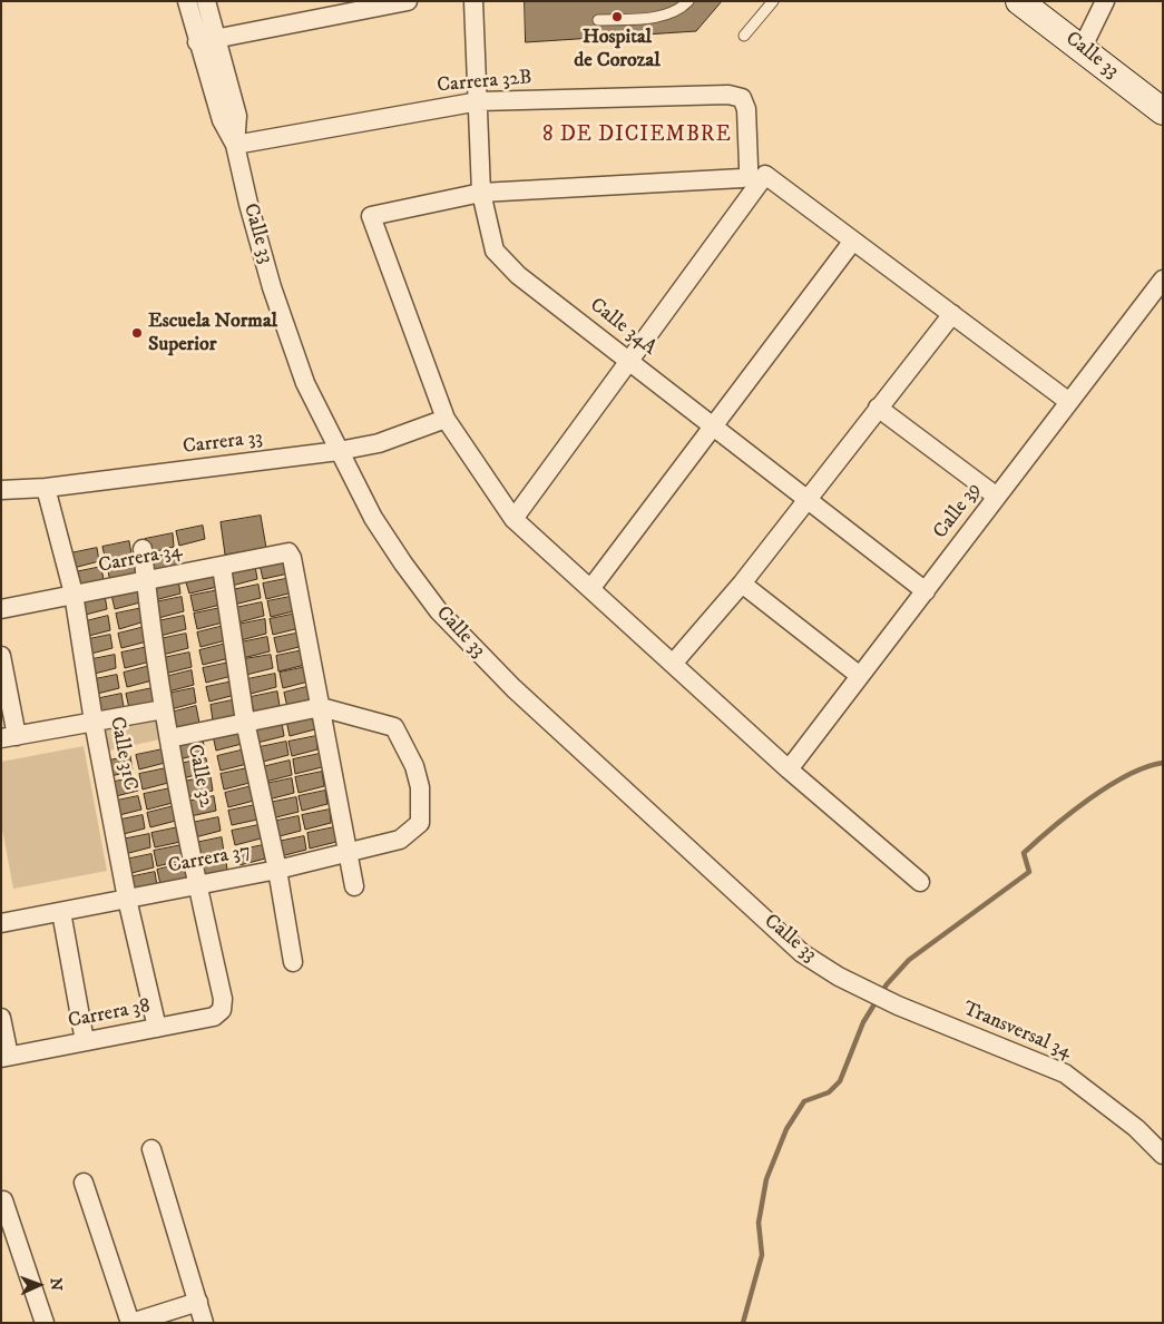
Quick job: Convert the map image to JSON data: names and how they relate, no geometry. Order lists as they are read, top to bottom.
{
  "streets": {
    "street": [
      "Calle 33",
      "Carrera 32B",
      "Calle 34A",
      "Carrera 33",
      "Calle 39",
      "Carrera 34",
      "Calle 31C",
      "Calle 32",
      "Carrera 37",
      "Carrera 38",
      "Transversal 34"
    ]
  },
  "crossings": [
    ["Calle 33", "Carrera 32B"],
    ["Calle 33", "Carrera 33"],
    ["Calle 33", "Transversal 34"],
    ["Carrera 32B", "Calle 34A"],
    ["Calle 34A", "Calle 39"],
    ["Carrera 33", "Calle 31C"],
    ["Carrera 34", "Calle 31C"],
    ["Carrera 34", "Calle 32"],
    ["Carrera 34", "Carrera 37"],
    ["Calle 31C", "Carrera 37"],
    ["Calle 31C", "Carrera 38"],
    ["Calle 32", "Carrera 37"],
    ["Calle 32", "Carrera 38"]
  ],
  "districts": ["8 DE DICIEMBRE"],
  "places": ["Hospital de Corozal", "Escuela Normal Superior"],
  "north": "right"
}
